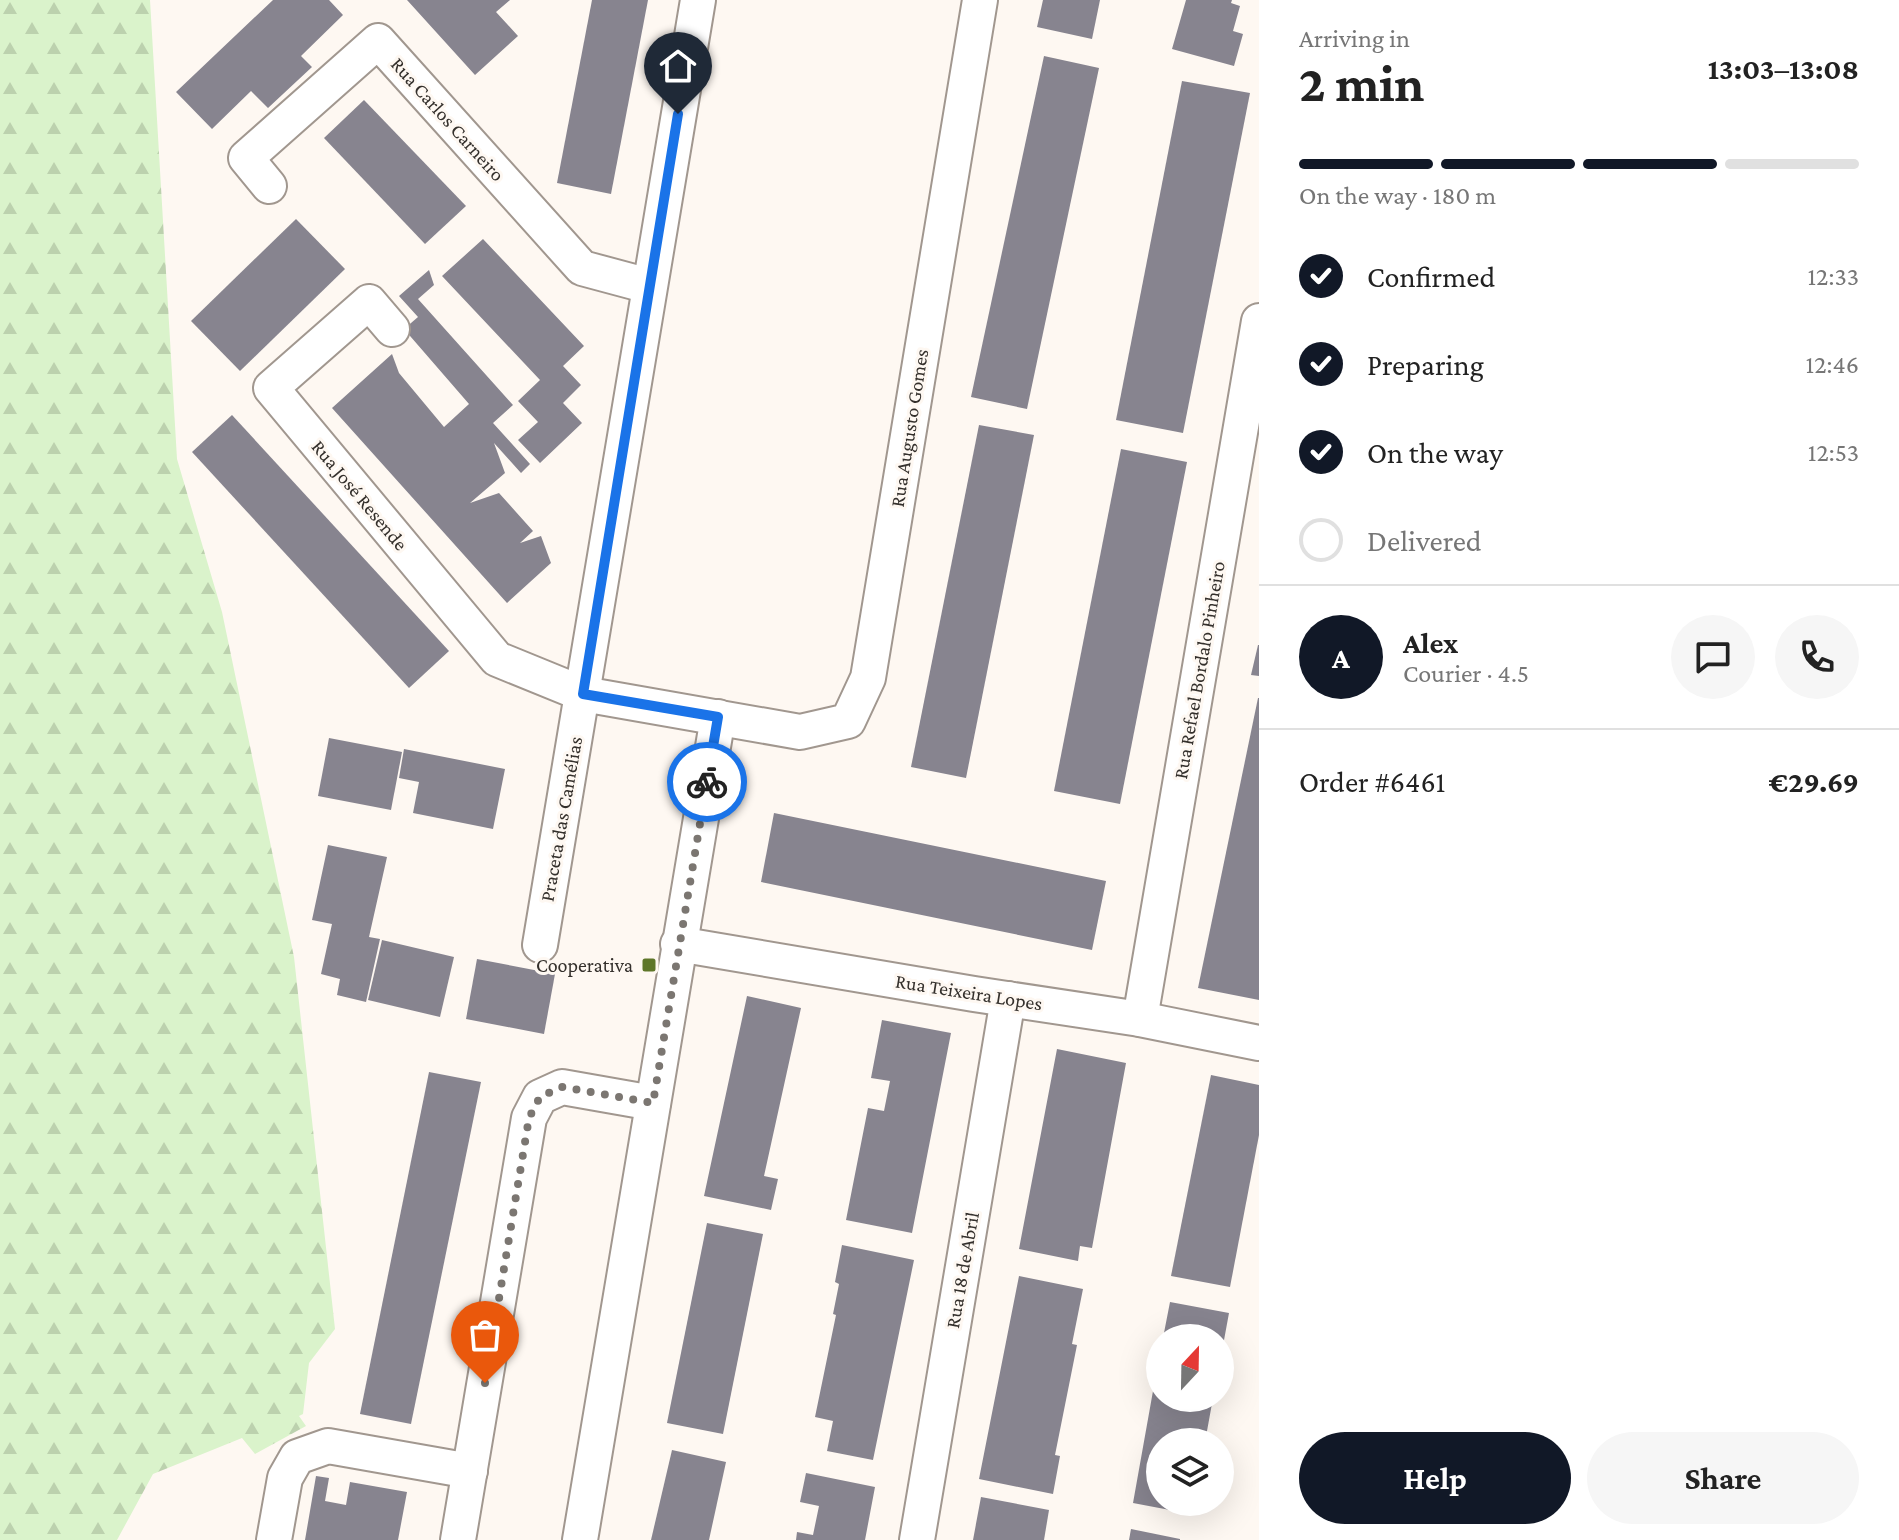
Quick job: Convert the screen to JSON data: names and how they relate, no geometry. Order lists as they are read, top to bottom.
{
  "streets": {
    "street": [
      "Rua Carlos Carneiro",
      "Rua Augusto Gomes",
      "Rua José Resende",
      "Rua Refael Bordalo Pinheiro",
      "Praceta das Camélias",
      "Rua Teixeira Lopes",
      "Rua 18 de Abril"
    ]
  },
  "crossings": [
    ["Rua Carlos Carneiro", "Praceta das Camélias"],
    ["Rua José Resende", "Praceta das Camélias"],
    ["Rua Refael Bordalo Pinheiro", "Rua Teixeira Lopes"],
    ["Rua Teixeira Lopes", "Rua 18 de Abril"]
  ],
  "places": {
    "transit": ["Cooperativa"]
  },
  "north": "top",
  "page": {
    "heading": ["2 min", "Arriving in", "13:03–13:08"],
    "panel": [
      "Alex",
      "Courier · 4.5",
      "Order #6461",
      "€29.69"
    ],
    "bar": "On the way · 180 m",
    "list": [
      ["Confirmed", "12:33"],
      ["Preparing", "12:46"],
      ["On the way", "12:53"],
      "Delivered"
    ],
    "round": "A",
    "buttons": ["Help", "Share"]
  }
}
